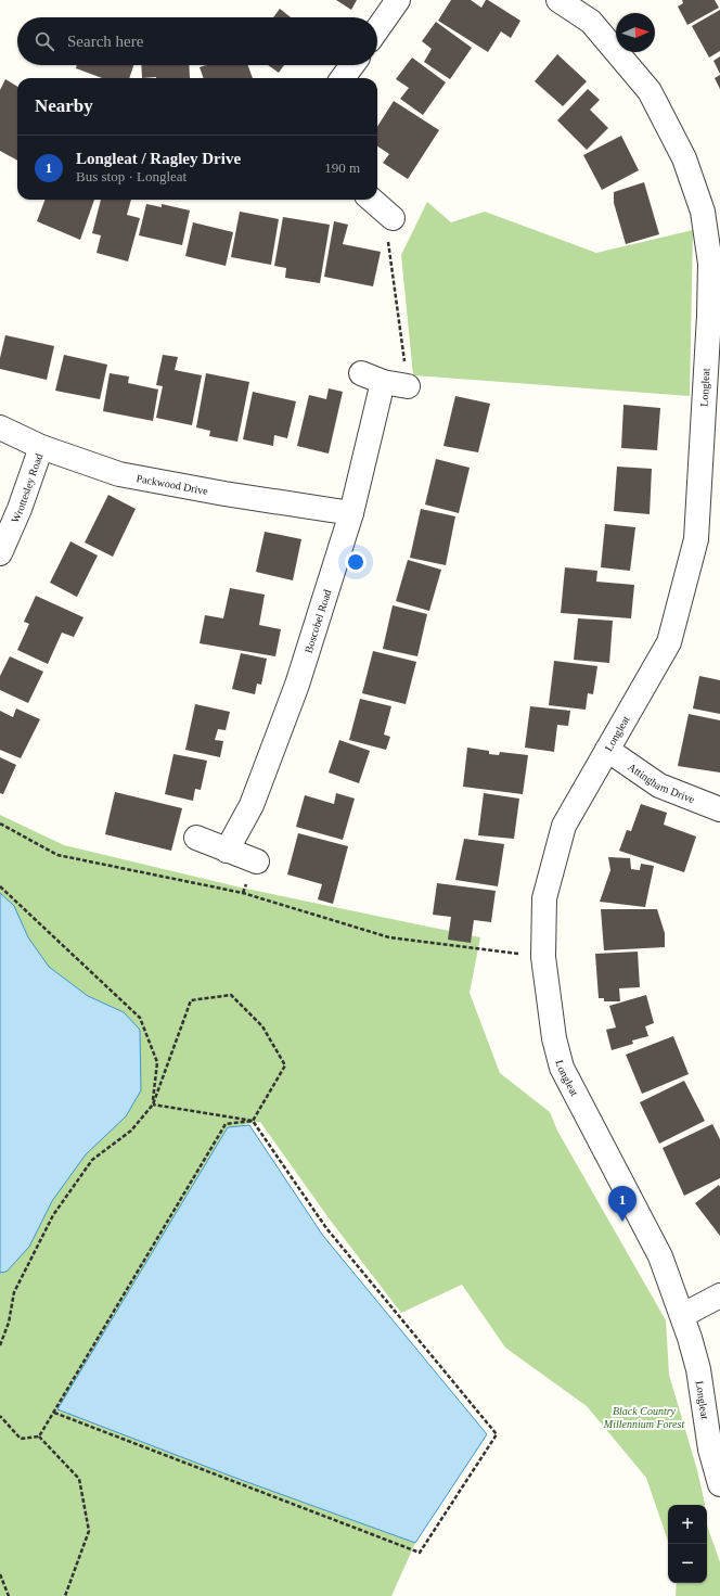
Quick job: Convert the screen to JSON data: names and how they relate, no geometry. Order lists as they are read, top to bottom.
{
  "streets": {
    "street": [
      "Longleat",
      "Packwood Drive",
      "Wrottesley Road",
      "Boscobel Road",
      "Attingham Drive"
    ]
  },
  "crossings": [
    ["Longleat", "Attingham Drive"],
    ["Packwood Drive", "Wrottesley Road"],
    ["Packwood Drive", "Boscobel Road"]
  ],
  "parks": ["Black Country Millennium Forest"],
  "north": "right",
  "page": {
    "search": "Search here",
    "heading": "Nearby",
    "list": [
      {
        "mark": "1",
        "name": "Longleat / Ragley Drive",
        "note": "Bus stop · Longleat",
        "value": "190 m"
      }
    ],
    "pins": "1",
    "map_buttons": ["+", "−"]
  }
}
